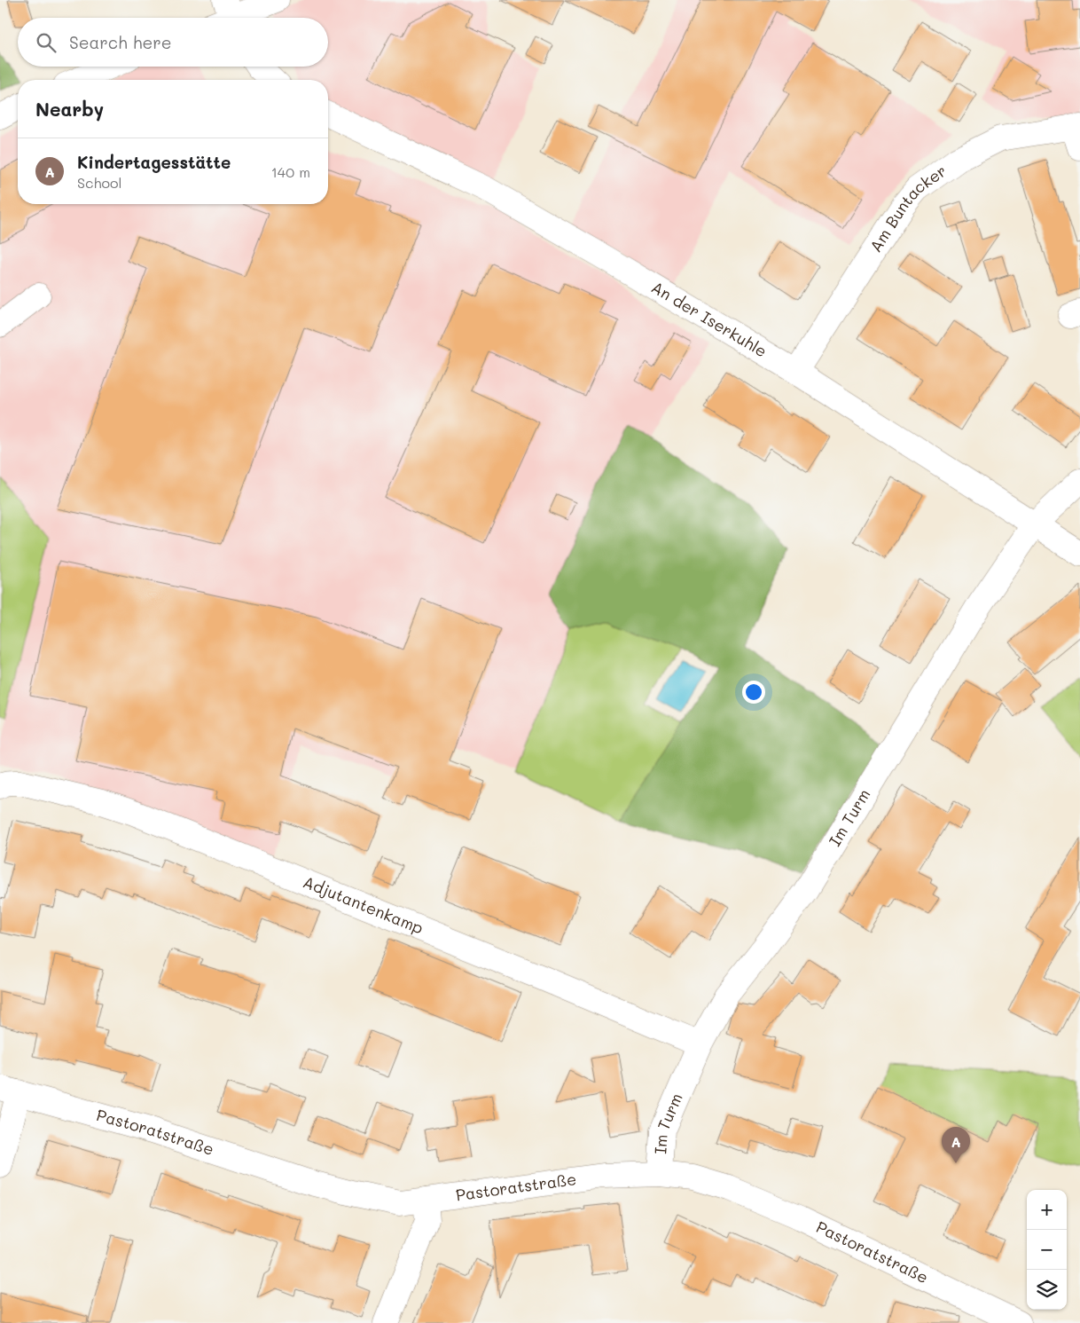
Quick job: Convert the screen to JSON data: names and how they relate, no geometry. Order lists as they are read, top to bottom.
{
  "streets": {
    "street": [
      "Am Buntacker",
      "An der Iserkuhle",
      "Im Turm",
      "Adjutantenkamp",
      "Pastoratstraße"
    ]
  },
  "crossings": [
    ["Am Buntacker", "An der Iserkuhle"],
    ["An der Iserkuhle", "Im Turm"],
    ["Im Turm", "Adjutantenkamp"],
    ["Im Turm", "Pastoratstraße"]
  ],
  "page": {
    "search": "Search here",
    "heading": "Nearby",
    "list": [
      {
        "mark": "A",
        "name": "Kindertagesstätte",
        "note": "School",
        "value": "140 m"
      }
    ],
    "pins": "A",
    "map_buttons": ["+", "−"]
  }
}
